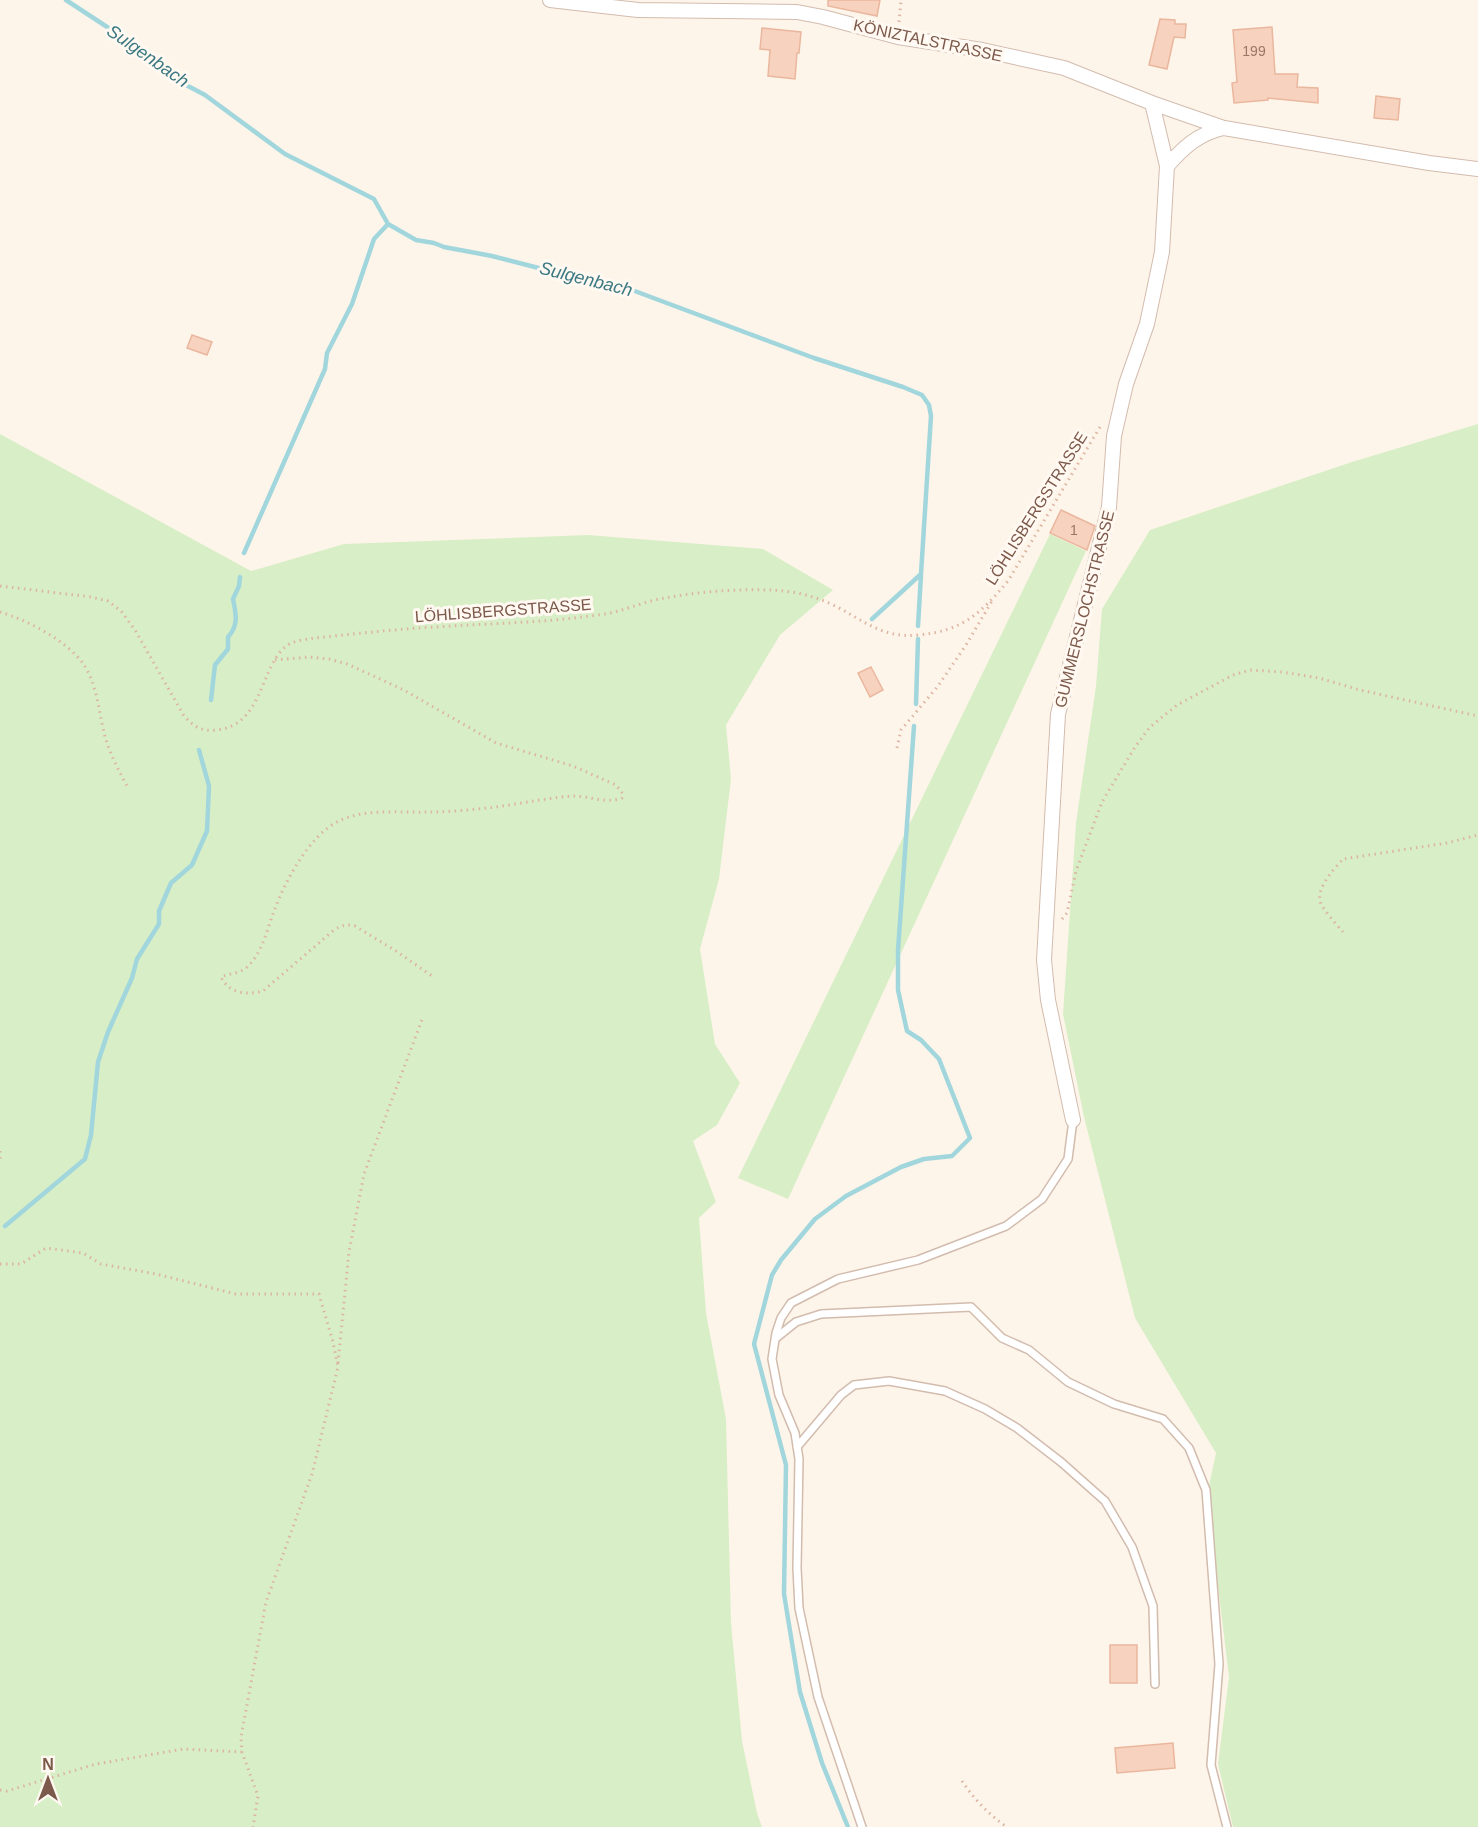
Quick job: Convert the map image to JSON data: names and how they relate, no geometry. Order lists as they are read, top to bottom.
{
  "streets": {
    "street": ["KÖNIZTALSTRASSE", "GUMMERSLOCHSTRASSE"],
    "path": ["LÖHLISBERGSTRASSE"]
  },
  "crossings": [
    ["KÖNIZTALSTRASSE", "GUMMERSLOCHSTRASSE"]
  ],
  "water": ["Sulgenbach"],
  "house_numbers": ["199", "1"],
  "north": "top"
}
